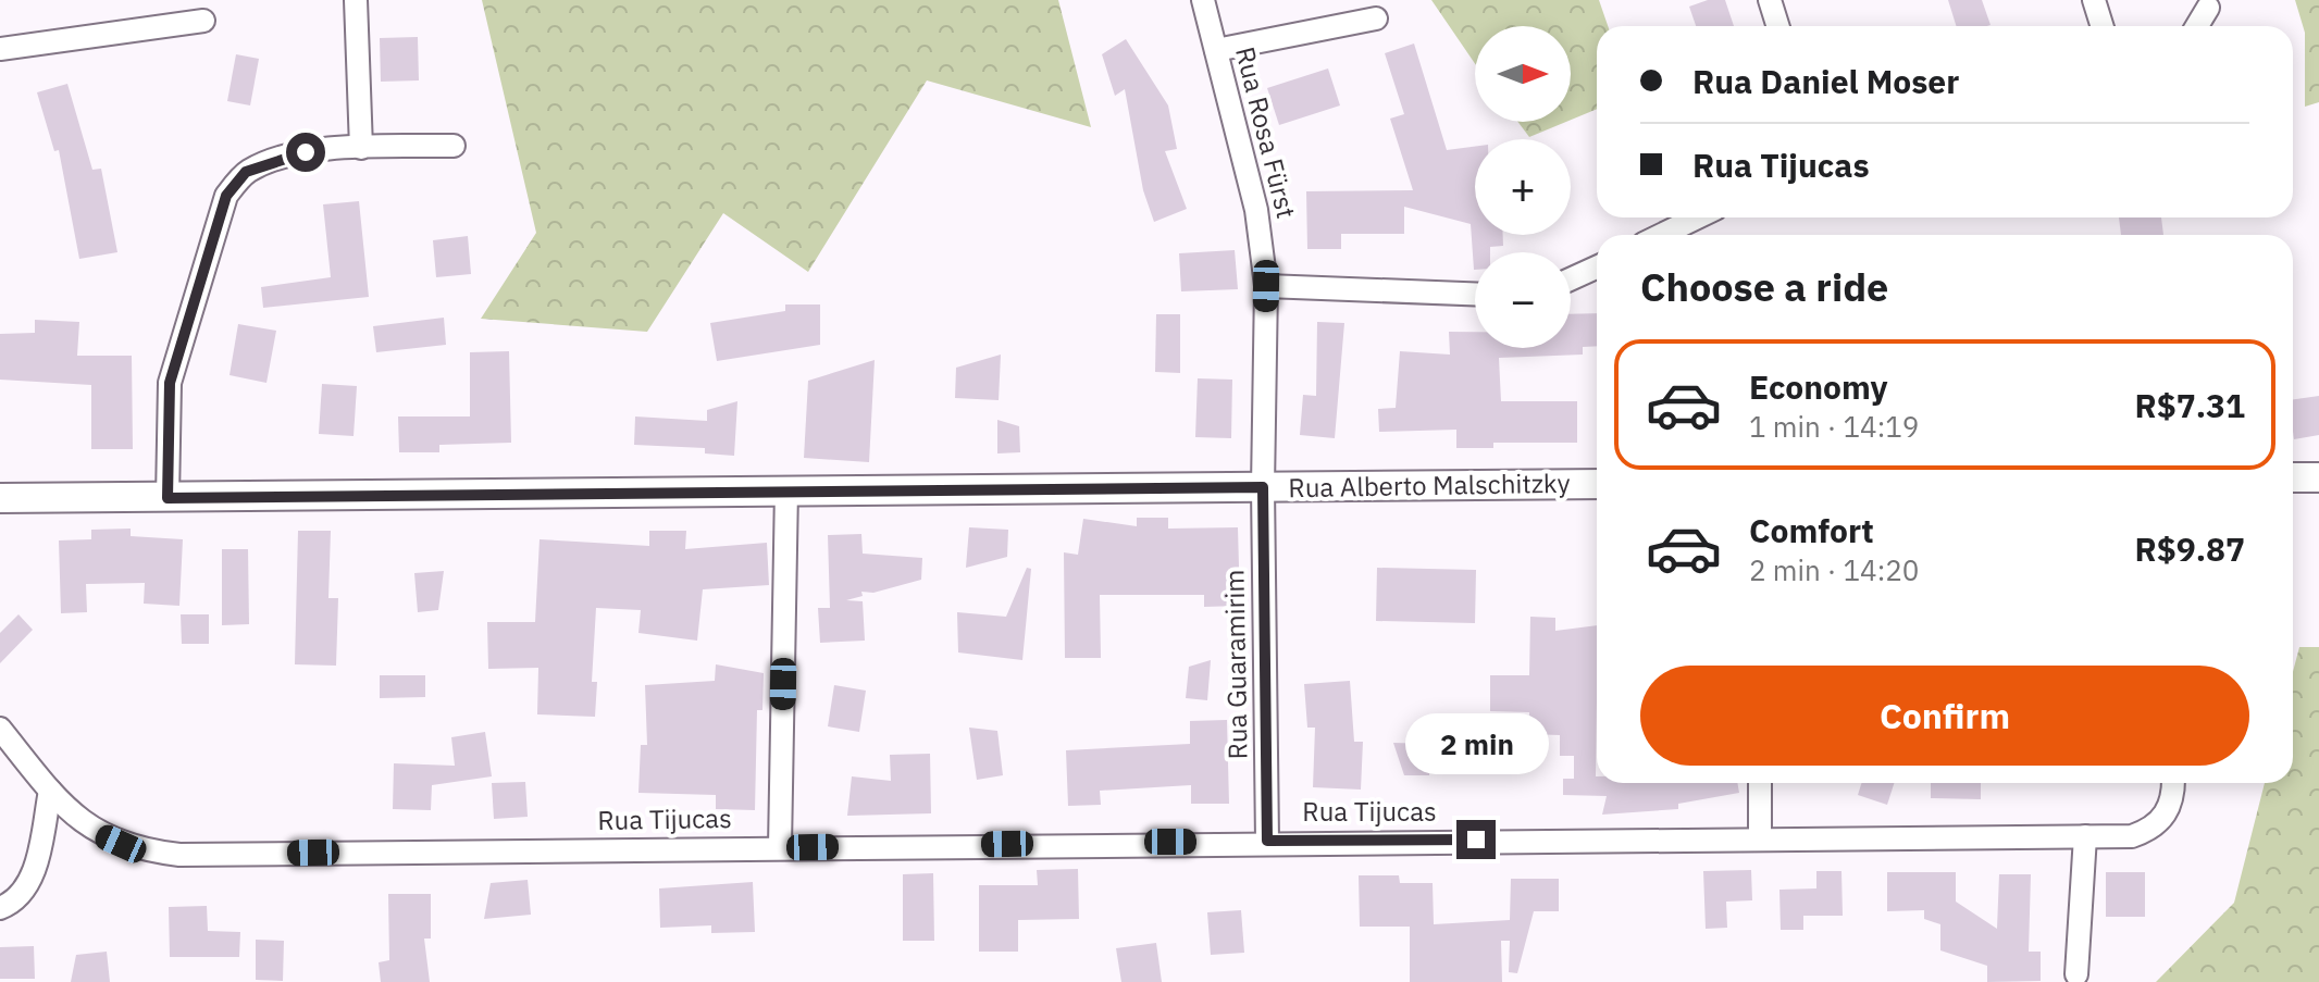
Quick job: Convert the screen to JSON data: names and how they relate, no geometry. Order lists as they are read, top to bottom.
{
  "streets": {
    "street": [
      "Rua Rosa Fürst",
      "Rua Alberto Malschitzky",
      "Rua Guaramirim",
      "Rua Tijucas"
    ]
  },
  "crossings": [
    ["Rua Rosa Fürst", "Rua Alberto Malschitzky"],
    ["Rua Rosa Fürst", "Rua Guaramirim"],
    ["Rua Alberto Malschitzky", "Rua Guaramirim"],
    ["Rua Guaramirim", "Rua Tijucas"]
  ],
  "north": "right",
  "page": {
    "map_buttons": ["+", "−"],
    "banner": ["Rua Daniel Moser", "Rua Tijucas"],
    "heading": "Choose a ride",
    "list": [
      {
        "name": "Economy",
        "note": "1 min · 14:19",
        "value": "R$7.31"
      },
      {
        "name": "Comfort",
        "note": "2 min · 14:20",
        "value": "R$9.87"
      }
    ],
    "buttons": "Confirm",
    "bubble": "2 min"
  }
}
